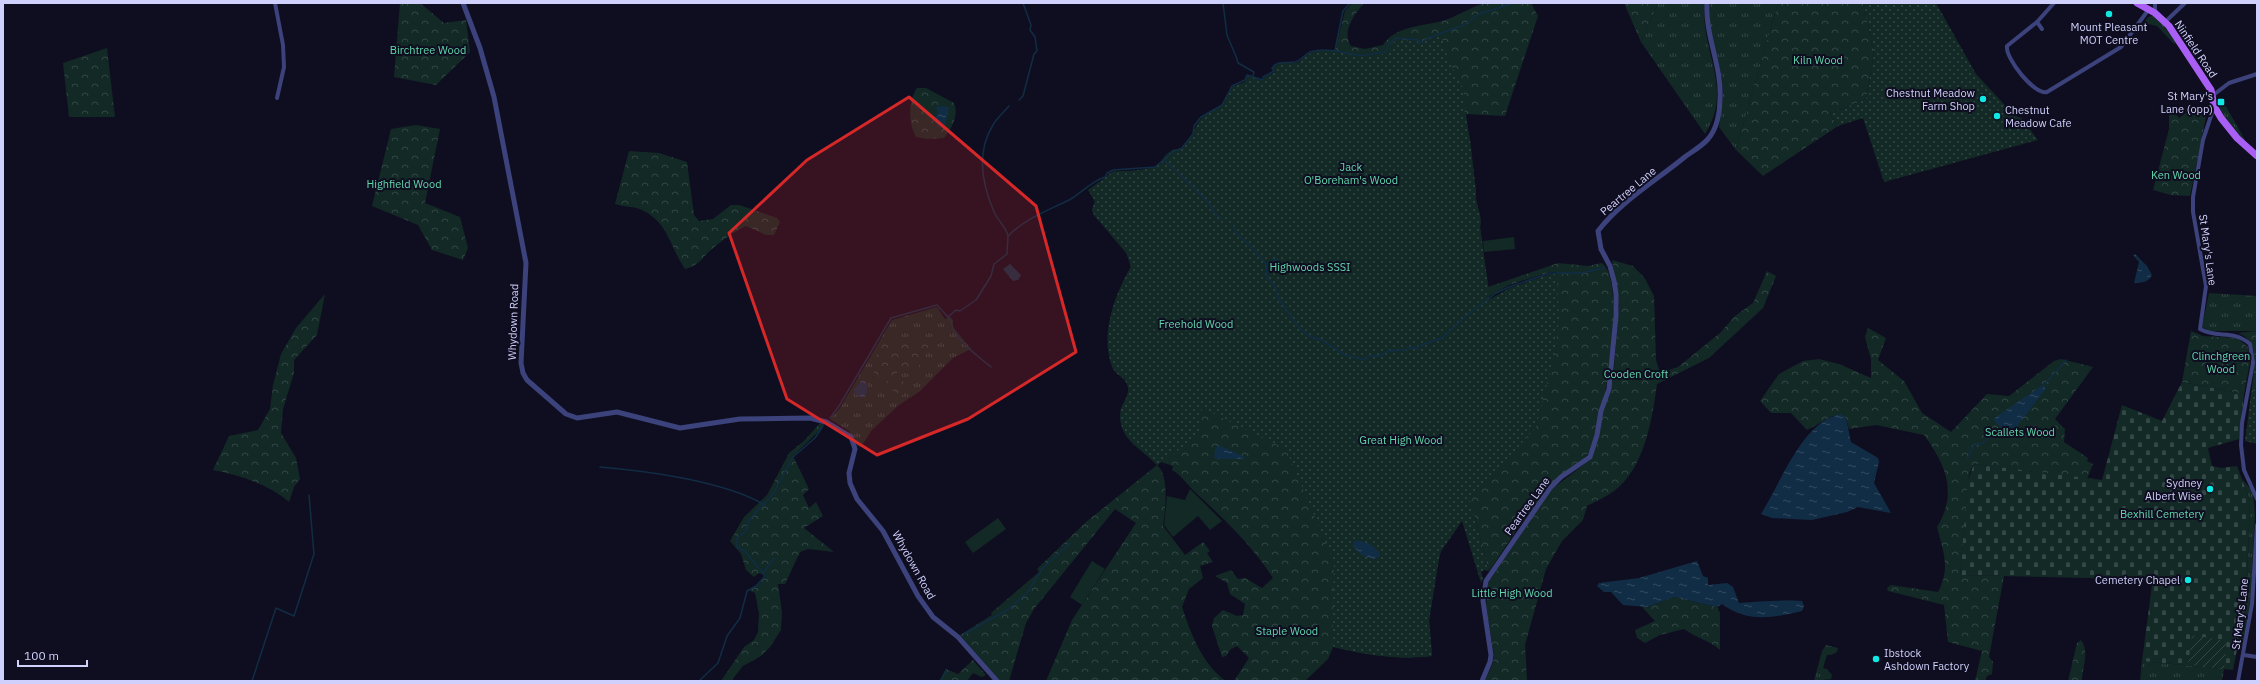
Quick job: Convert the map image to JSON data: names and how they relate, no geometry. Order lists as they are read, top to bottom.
{
  "streets": {
    "main road": ["Ninfield Road"],
    "street": ["Peartree Lane", "St Mary's Lane", "Whydown Road"]
  },
  "crossings": [
    ["Ninfield Road", "St Mary's Lane"]
  ],
  "parks": [
    "Birchtree Wood",
    "Kiln Wood",
    "Jack O'Boreham's Wood",
    "Ken Wood",
    "Highfield Wood",
    "Highwoods SSSI",
    "Freehold Wood",
    "Clinchgreen Wood",
    "Cooden Croft",
    "Scallets Wood",
    "Great High Wood",
    "Bexhill Cemetery",
    "Little High Wood",
    "Staple Wood"
  ],
  "places": {
    "other": [
      "Mount Pleasant MOT Centre",
      "Chestnut Meadow Farm Shop",
      "Chestnut Meadow Cafe",
      "Sydney Albert Wise",
      "Cemetery Chapel",
      "Ibstock Ashdown Factory"
    ],
    "transit": ["St Mary's Lane (opp)"]
  },
  "scale_bar": "100 m"
}
